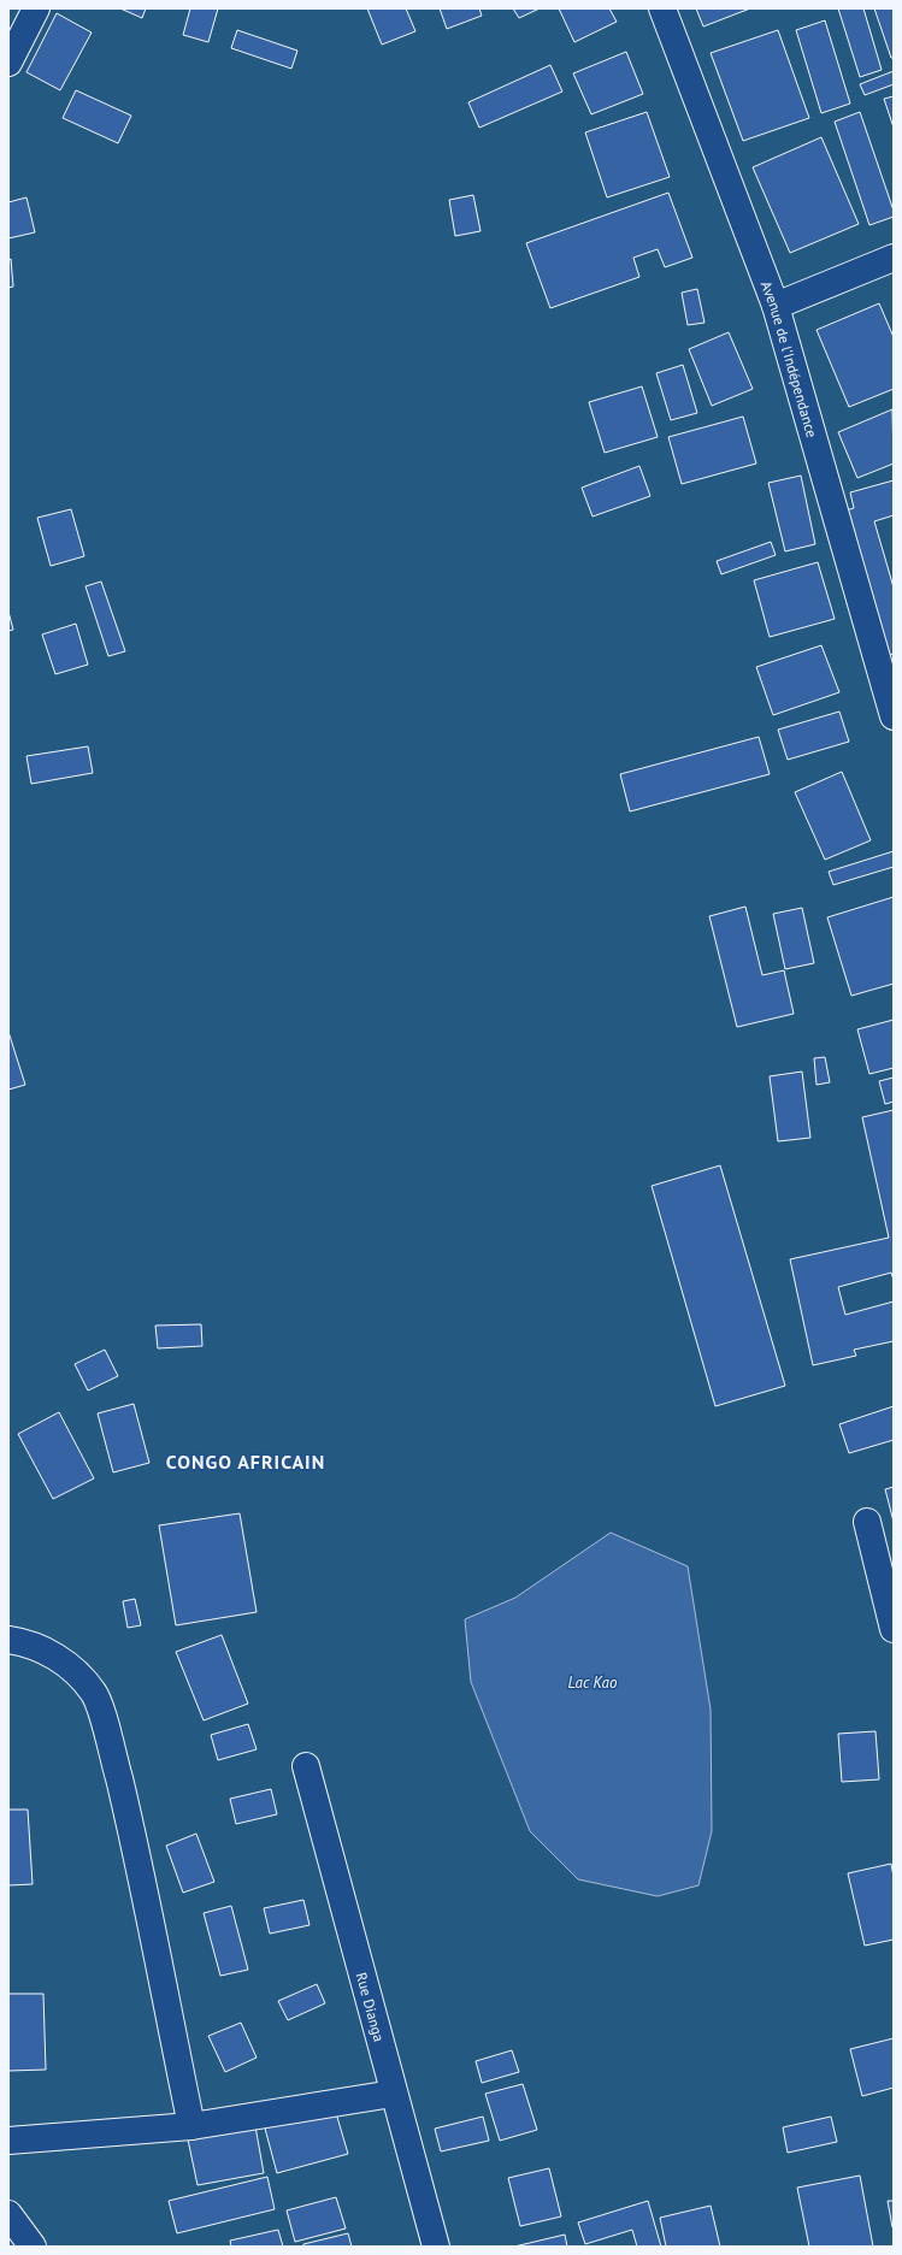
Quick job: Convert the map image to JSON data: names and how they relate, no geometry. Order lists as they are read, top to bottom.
{
  "streets": {
    "street": ["Avenue de l'Indépendance", "Rue Dianga"]
  },
  "districts": ["CONGO AFRICAIN"],
  "water": ["Lac Kao"]
}
